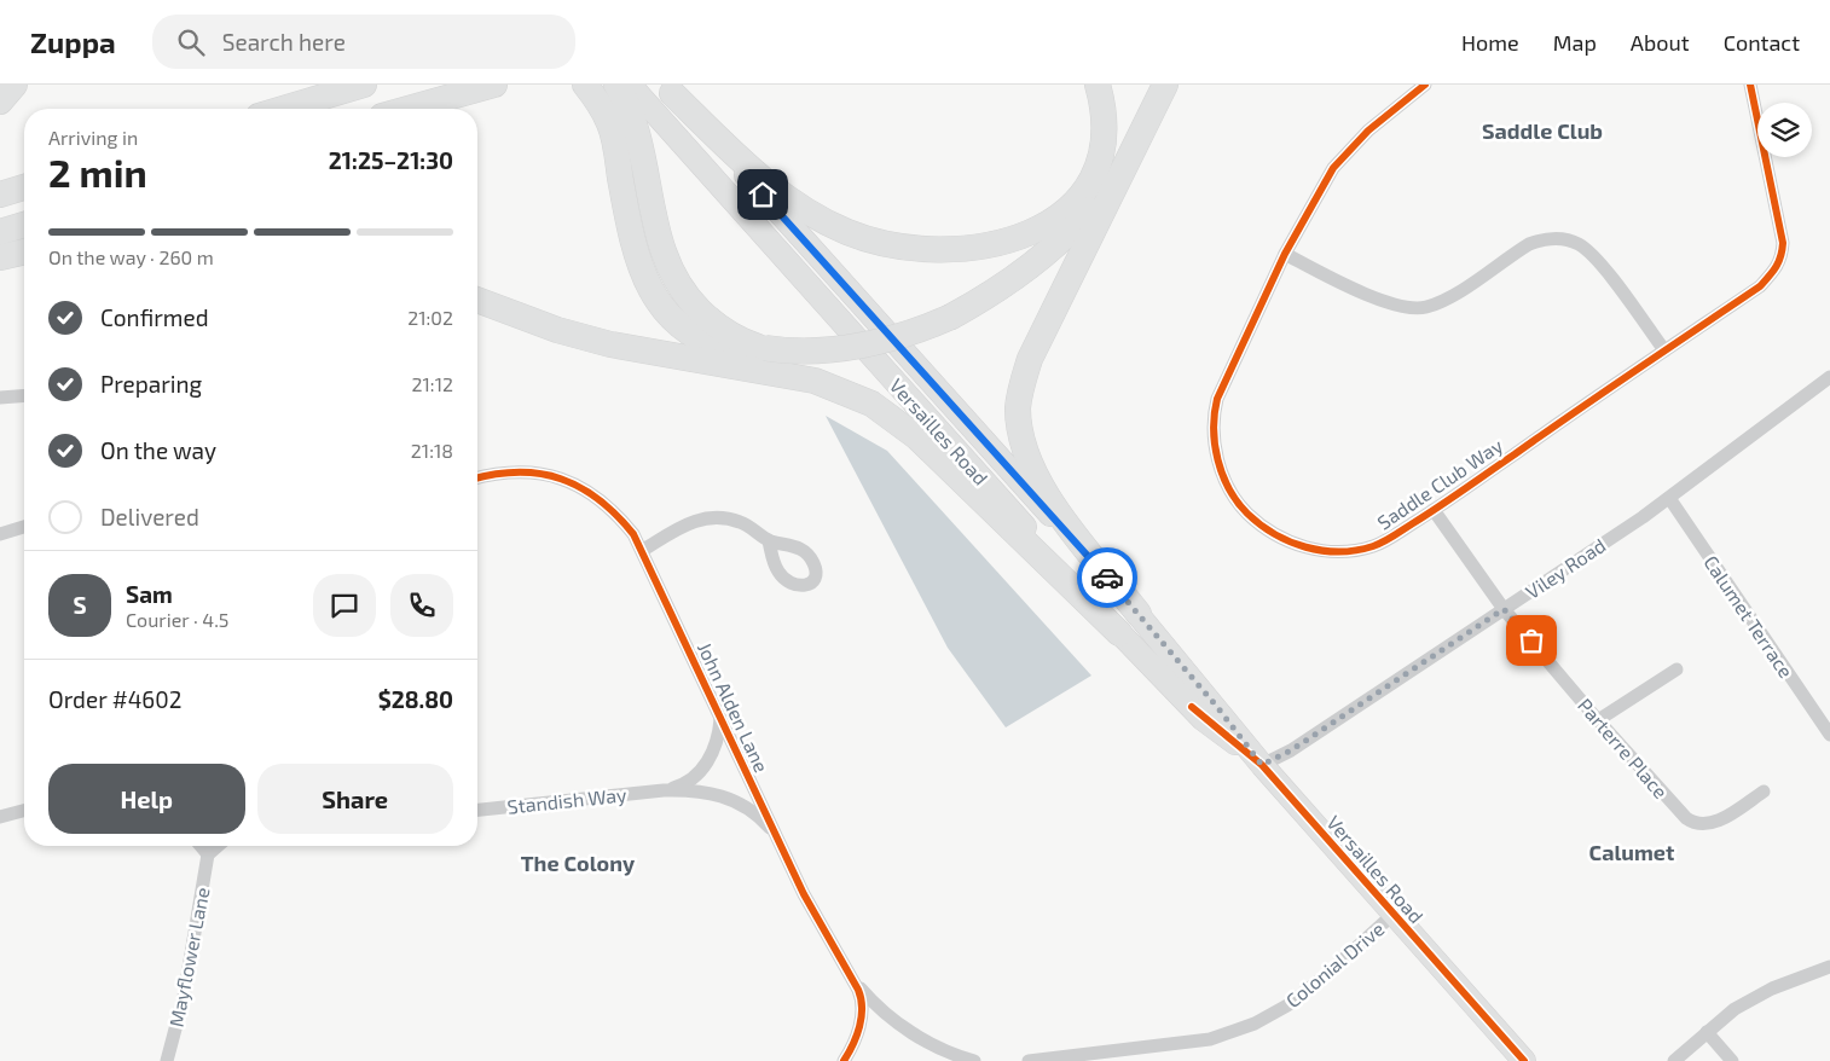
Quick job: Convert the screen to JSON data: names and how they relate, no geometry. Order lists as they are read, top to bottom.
{
  "streets": {
    "main road": ["Versailles Road"],
    "street": [
      "Saddle Club Way",
      "Viley Road",
      "Calumet Terrace",
      "John Alden Lane",
      "Parterre Place",
      "Standish Way",
      "Mayflower Lane",
      "Colonial Drive"
    ]
  },
  "crossings": [
    ["Versailles Road", "Viley Road"],
    ["Versailles Road", "Colonial Drive"],
    ["Saddle Club Way", "Viley Road"],
    ["Saddle Club Way", "Parterre Place"],
    ["Viley Road", "Calumet Terrace"],
    ["Viley Road", "Parterre Place"],
    ["John Alden Lane", "Standish Way"]
  ],
  "districts": ["Saddle Club", "Calumet", "The Colony"],
  "page": {
    "header": "Zuppa",
    "search": "Search here",
    "nav": [
      "Home",
      "Map",
      "About",
      "Contact"
    ],
    "heading": ["2 min", "Arriving in", "21:25–21:30"],
    "panel": [
      "Sam",
      "Courier · 4.5",
      "Order #4602",
      "$28.80"
    ],
    "bar": "On the way · 260 m",
    "list": [
      ["Confirmed", "21:02"],
      ["Preparing", "21:12"],
      ["On the way", "21:18"],
      "Delivered"
    ],
    "round": "S",
    "buttons": ["Help", "Share"]
  }
}
